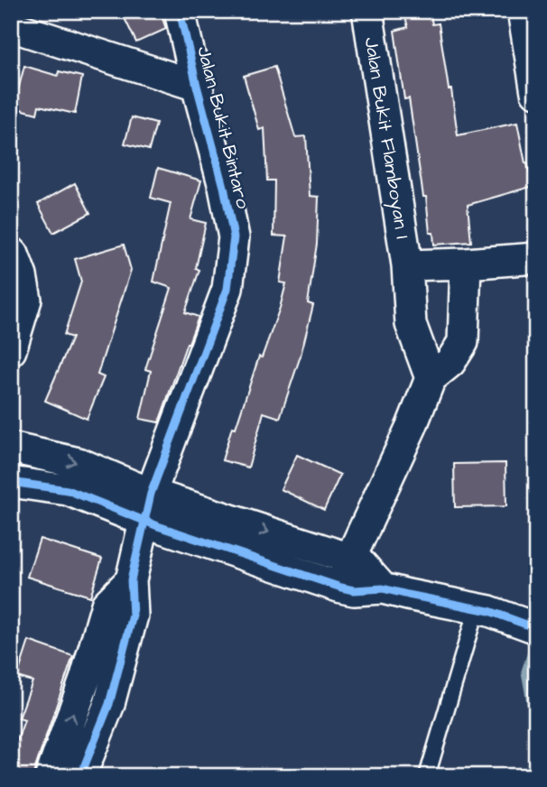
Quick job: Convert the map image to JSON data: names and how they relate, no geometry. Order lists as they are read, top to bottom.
{
  "streets": {
    "street": ["Jalan Bukit Bintaro", "Jalan Bukit Flamboyan I"]
  }
}
